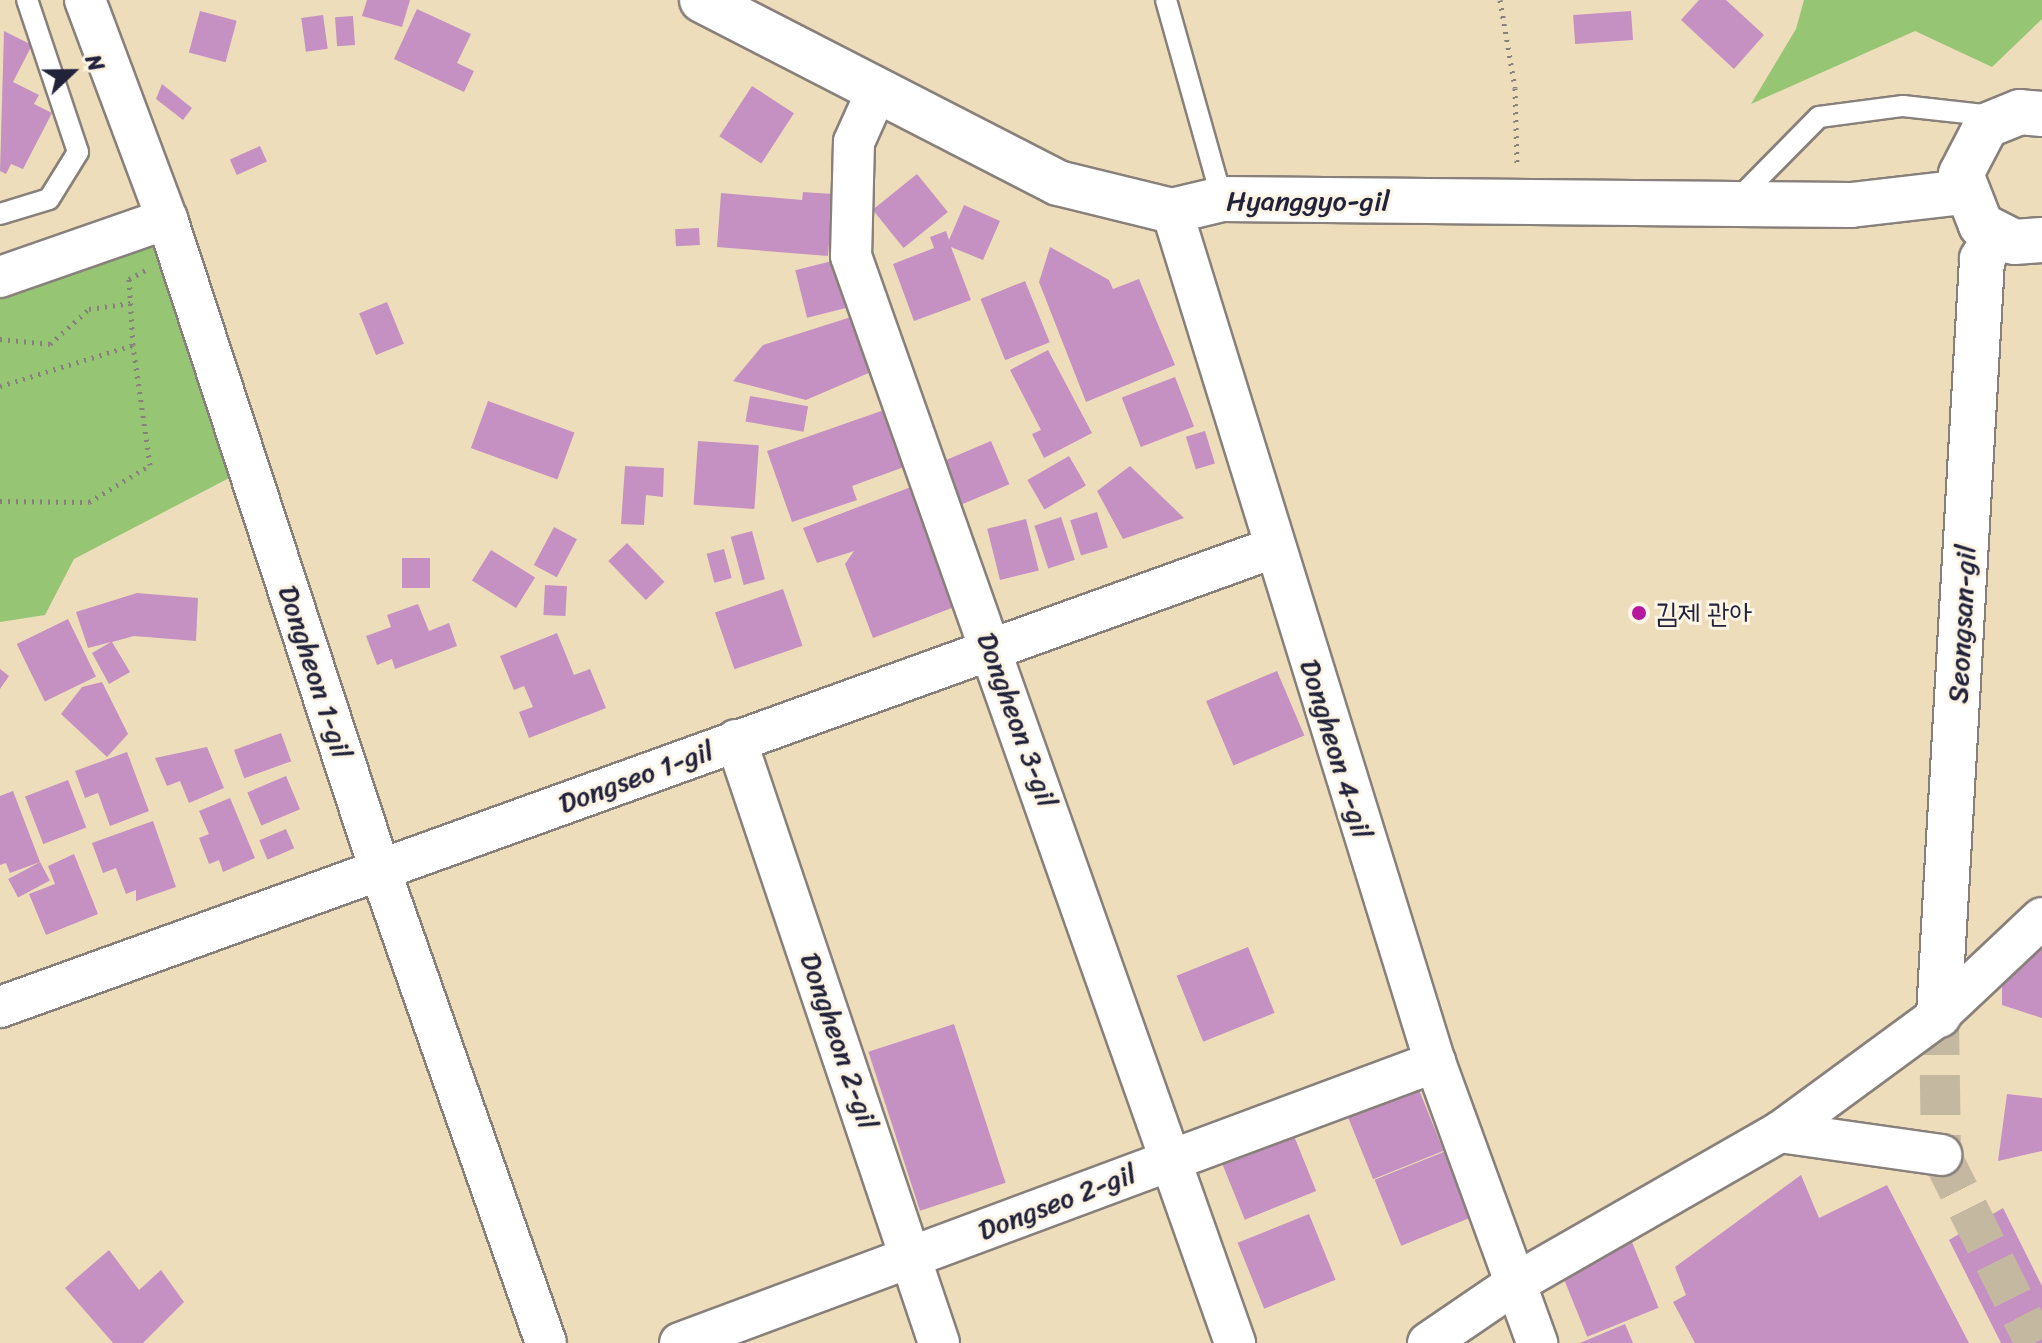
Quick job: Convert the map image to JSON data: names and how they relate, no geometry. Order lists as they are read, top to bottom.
{
  "streets": {
    "street": [
      "Hyanggyo-gil",
      "Seongsan-gil",
      "Dongheon 1-gil",
      "Dongheon 3-gil",
      "Dongheon 4-gil",
      "Dongseo 1-gil",
      "Dongheon 2-gil",
      "Dongseo 2-gil"
    ]
  },
  "crossings": [
    ["Hyanggyo-gil", "Dongheon 3-gil"],
    ["Hyanggyo-gil", "Dongheon 4-gil"],
    ["Dongheon 1-gil", "Dongseo 1-gil"],
    ["Dongheon 3-gil", "Dongseo 1-gil"],
    ["Dongheon 3-gil", "Dongseo 2-gil"],
    ["Dongheon 4-gil", "Dongseo 1-gil"],
    ["Dongheon 4-gil", "Dongseo 2-gil"],
    ["Dongseo 1-gil", "Dongheon 2-gil"],
    ["Dongheon 2-gil", "Dongseo 2-gil"]
  ],
  "places": ["김제 관아"],
  "north": "right"
}
